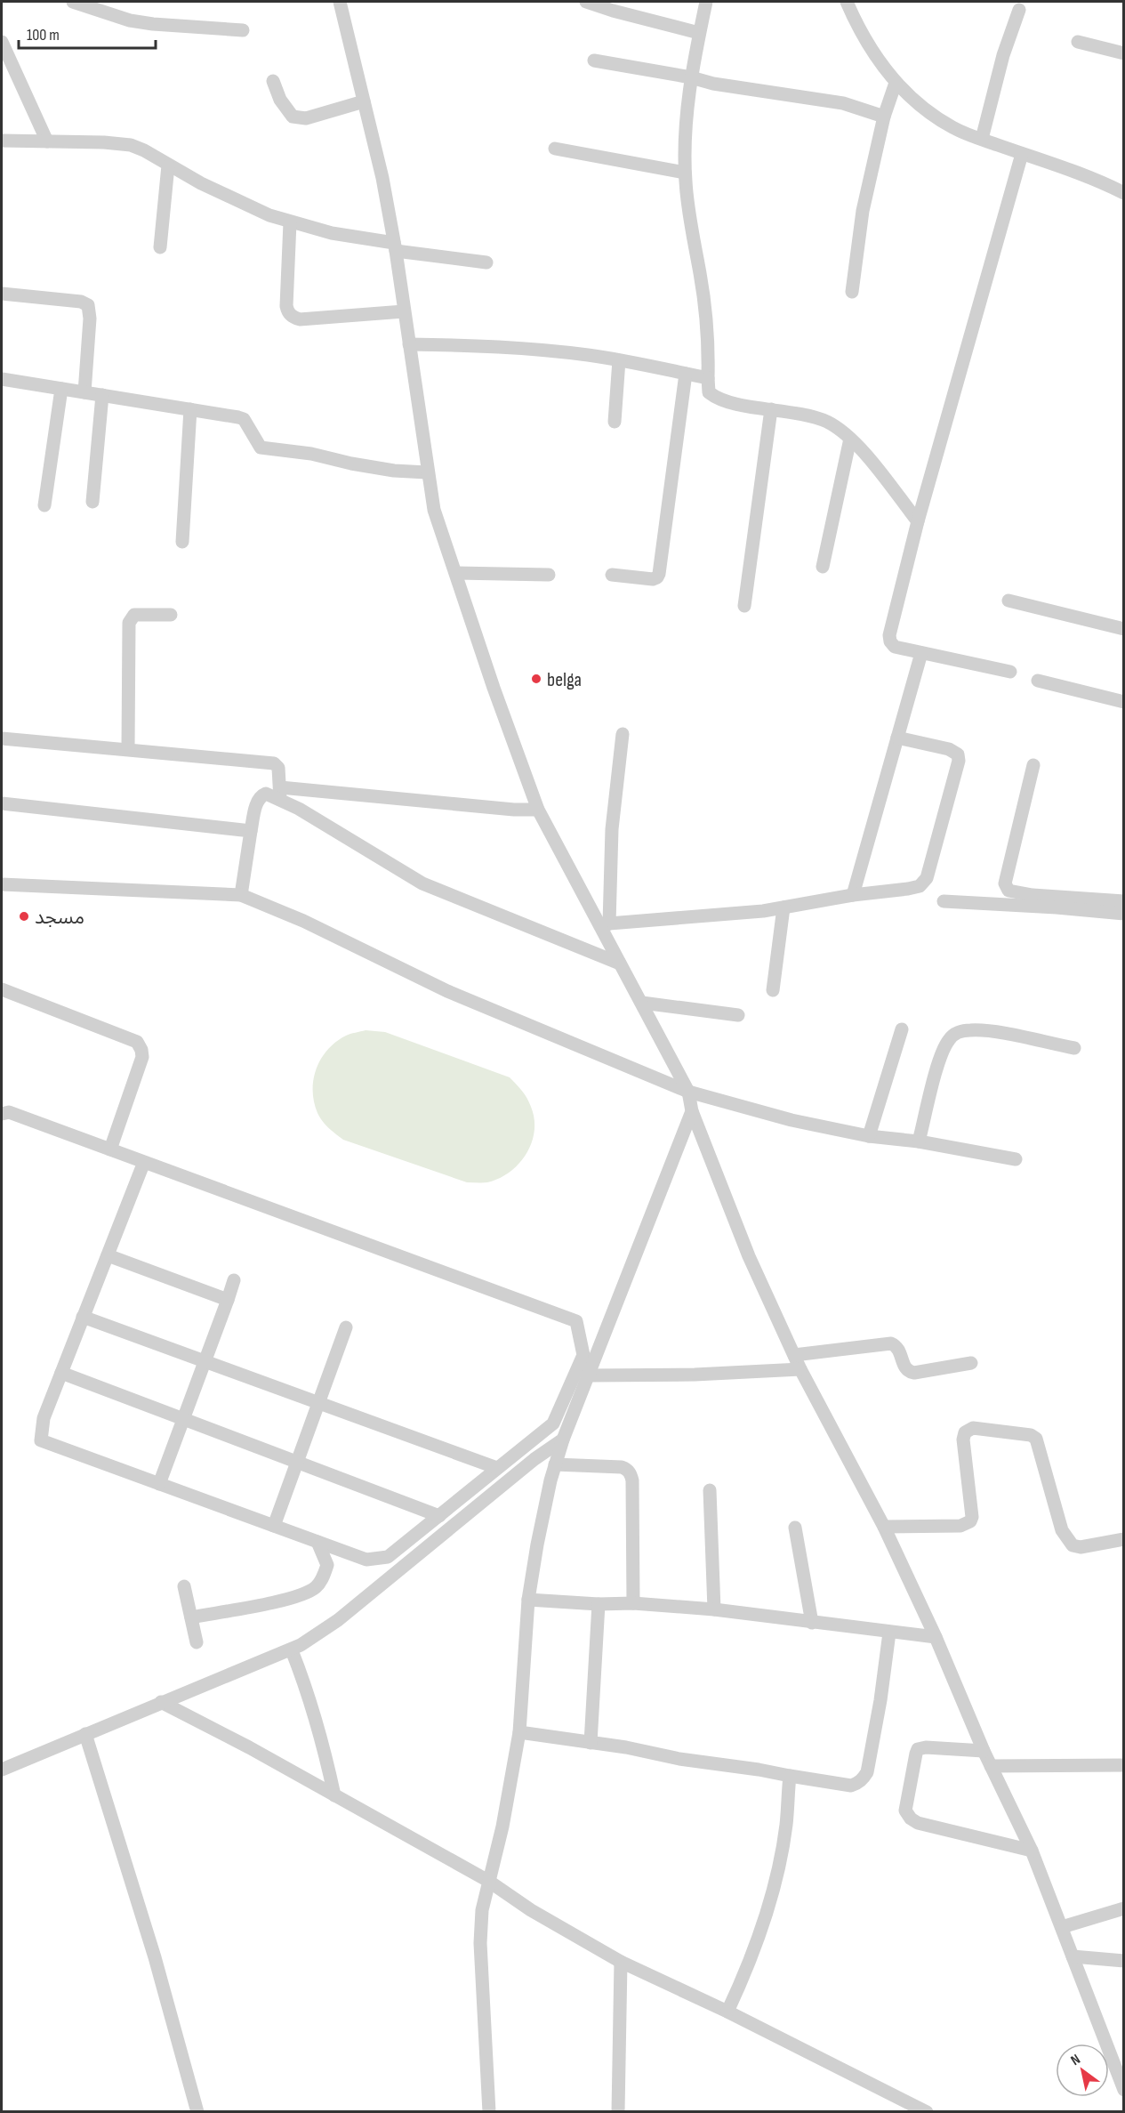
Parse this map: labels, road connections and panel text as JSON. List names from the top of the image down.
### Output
{
  "places": ["belga", "مسجد"],
  "scale_bar": "100 m",
  "north": "top left"
}
